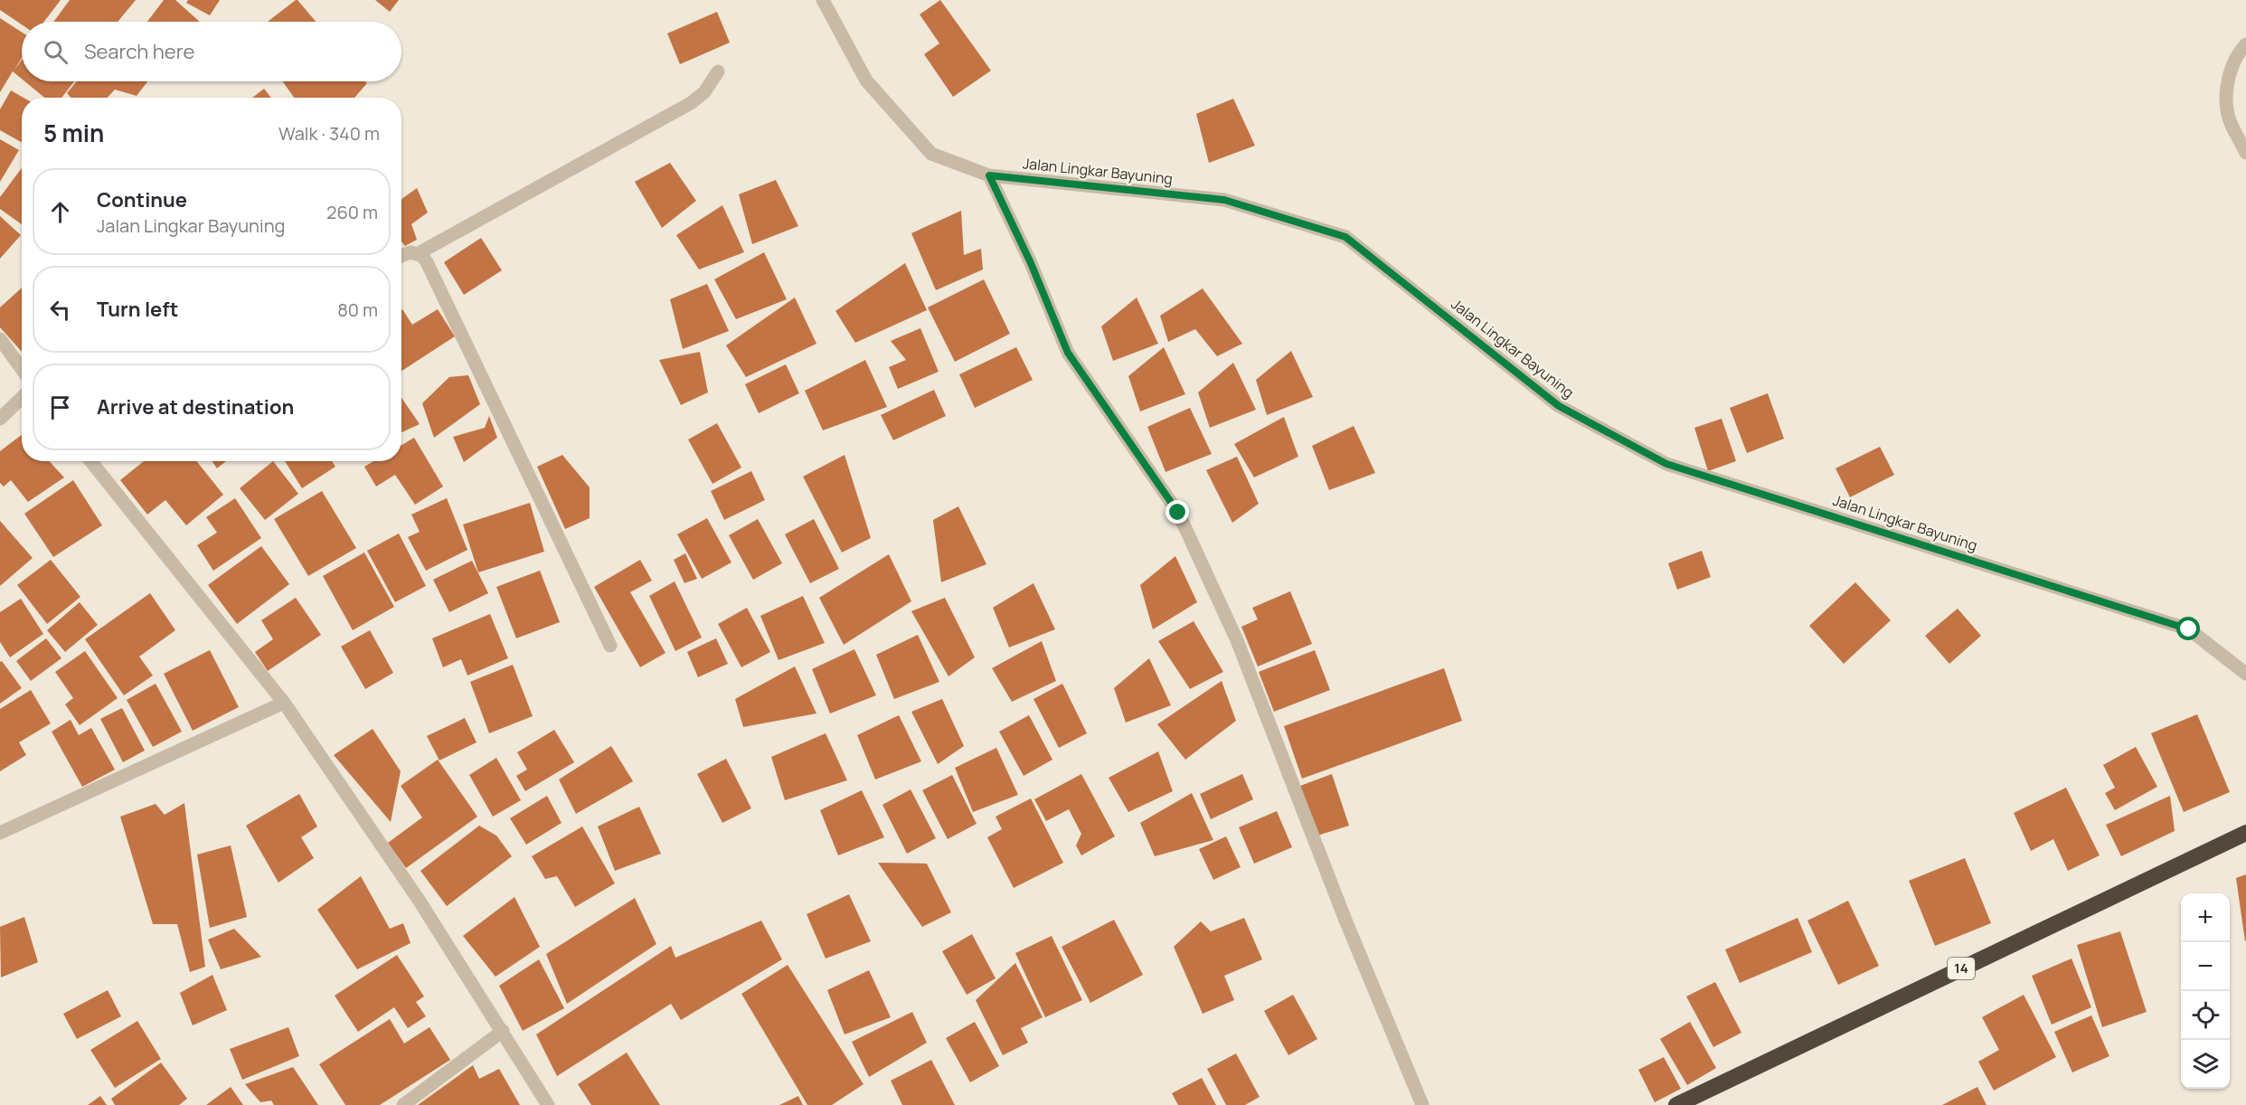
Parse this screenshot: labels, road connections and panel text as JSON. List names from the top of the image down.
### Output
{
  "streets": {
    "highway": ["14"],
    "street": ["Jalan Lingkar Bayuning"]
  },
  "page": {
    "search": "Search here",
    "heading": ["5 min", "Walk · 340 m"],
    "list": [
      ["Continue", "Jalan Lingkar Bayuning", "260 m"],
      ["Turn left", "80 m"],
      "Arrive at destination"
    ],
    "map_buttons": ["+", "−"]
  }
}
